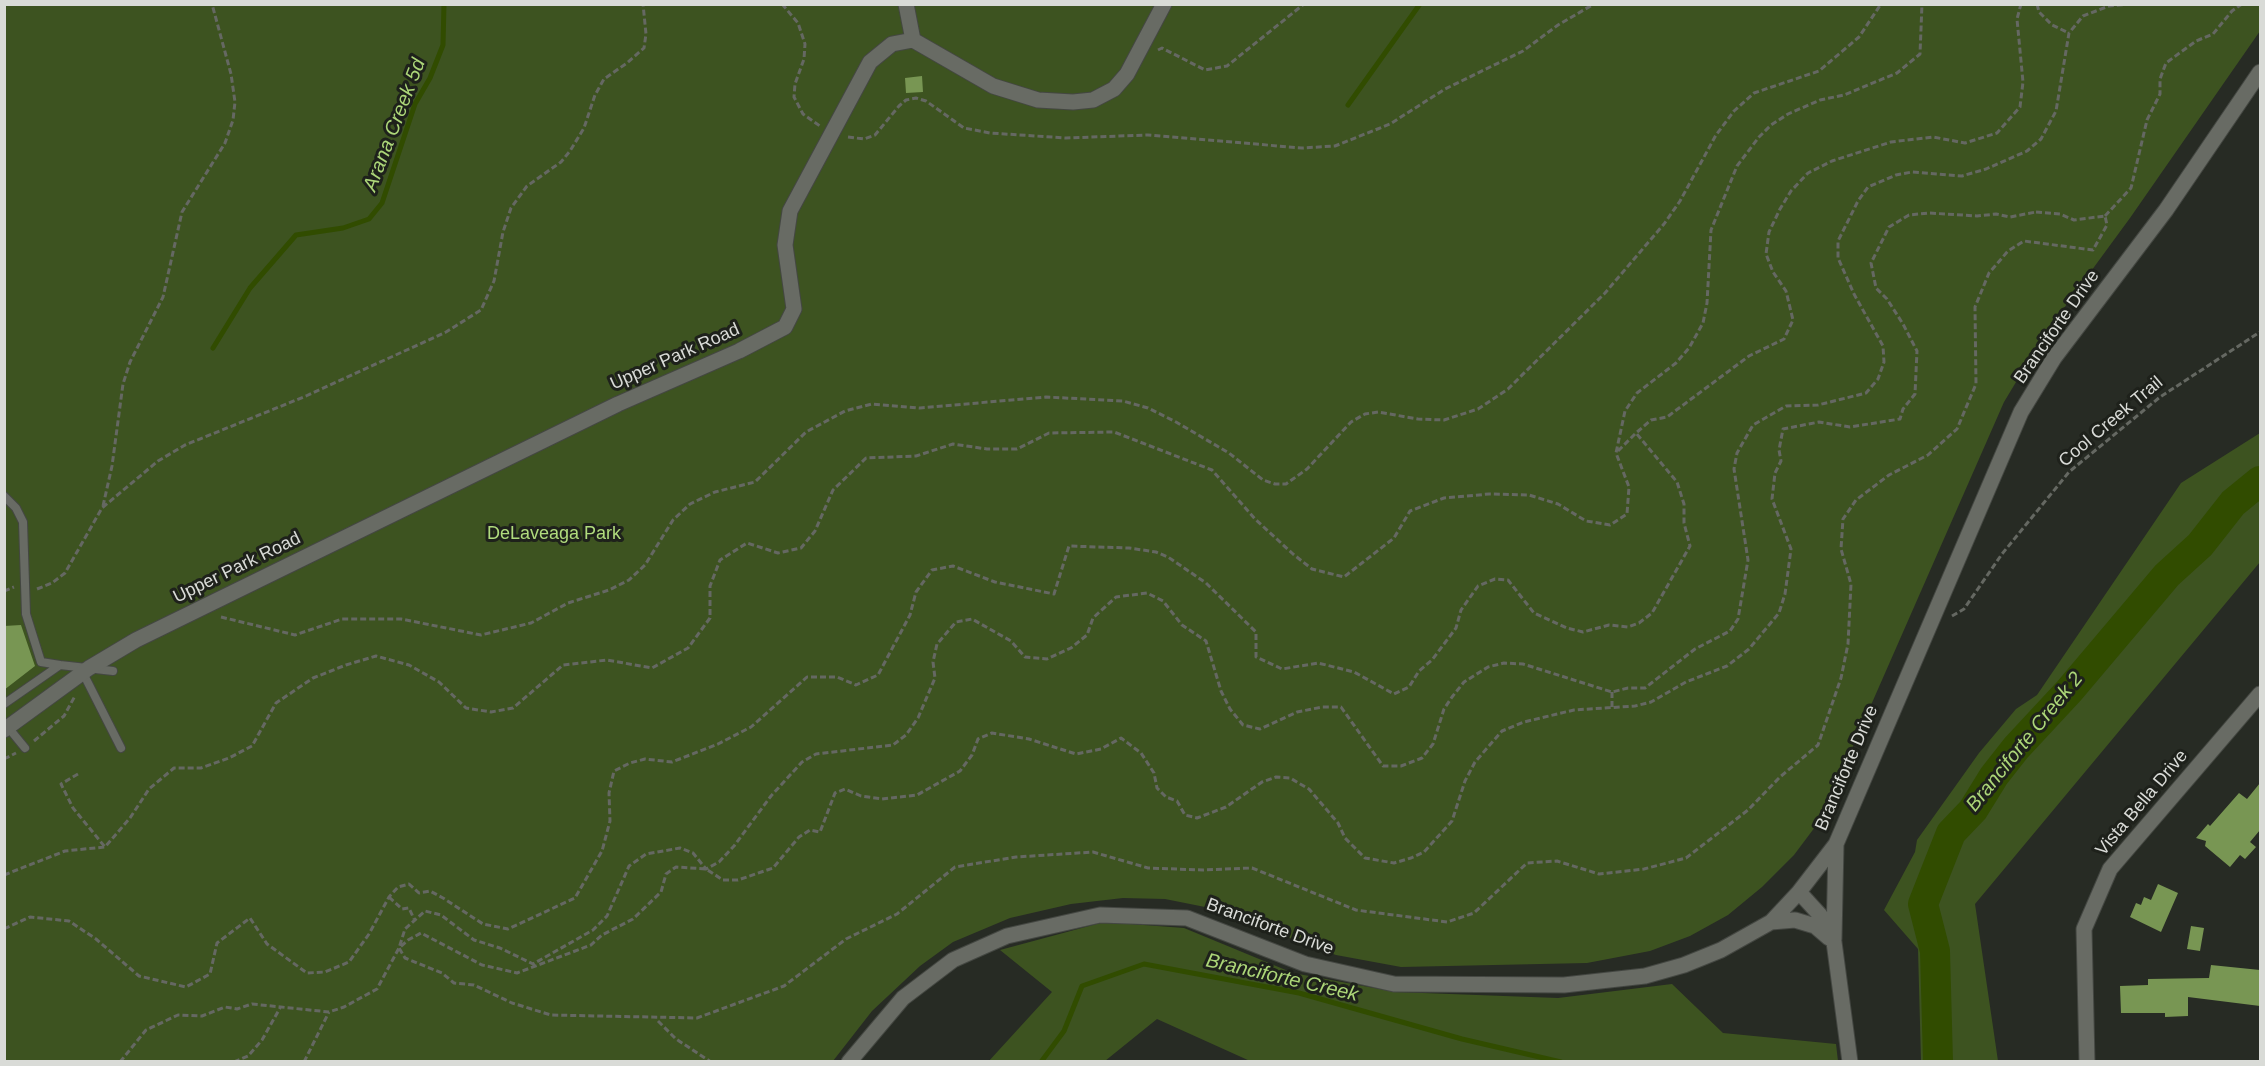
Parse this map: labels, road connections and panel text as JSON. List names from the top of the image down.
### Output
{
  "streets": {
    "street": ["Branciforte Drive", "Upper Park Road", "Vista Bella Drive"],
    "path": ["Cool Creek Trail"]
  },
  "crossings": [
    ["Branciforte Drive", "Cool Creek Trail"]
  ],
  "water": ["Arana Creek 5d", "Branciforte Creek 2", "Branciforte Creek"],
  "parks": ["DeLaveaga Park"]
}
